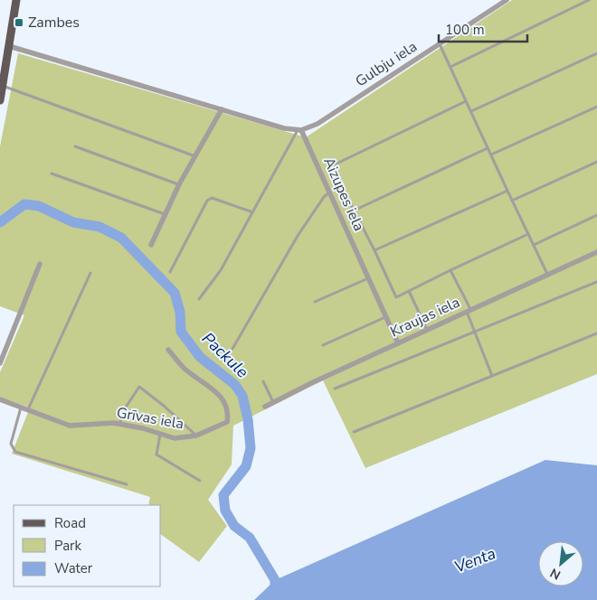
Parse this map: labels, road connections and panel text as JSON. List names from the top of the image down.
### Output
{
  "streets": {
    "street": [
      "Gulbju iela",
      "Aizupes iela",
      "Kraujas iela",
      "Grīvas iela"
    ]
  },
  "crossings": [
    ["Gulbju iela", "Aizupes iela"],
    ["Aizupes iela", "Kraujas iela"]
  ],
  "water": ["Packule", "Venta"],
  "places": {
    "transit": ["Zambes"]
  },
  "legend": ["Road", "Park", "Water"],
  "scale_bar": "100 m",
  "north": "bottom left"
}
